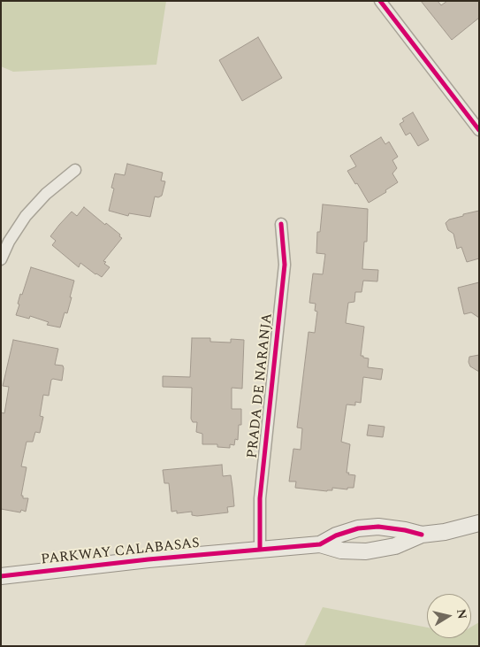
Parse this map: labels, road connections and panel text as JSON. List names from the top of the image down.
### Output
{
  "streets": {
    "street": ["PRADA DE NARANJA", "PARKWAY CALABASAS"]
  },
  "crossings": [
    ["PRADA DE NARANJA", "PARKWAY CALABASAS"]
  ],
  "north": "right"
}
